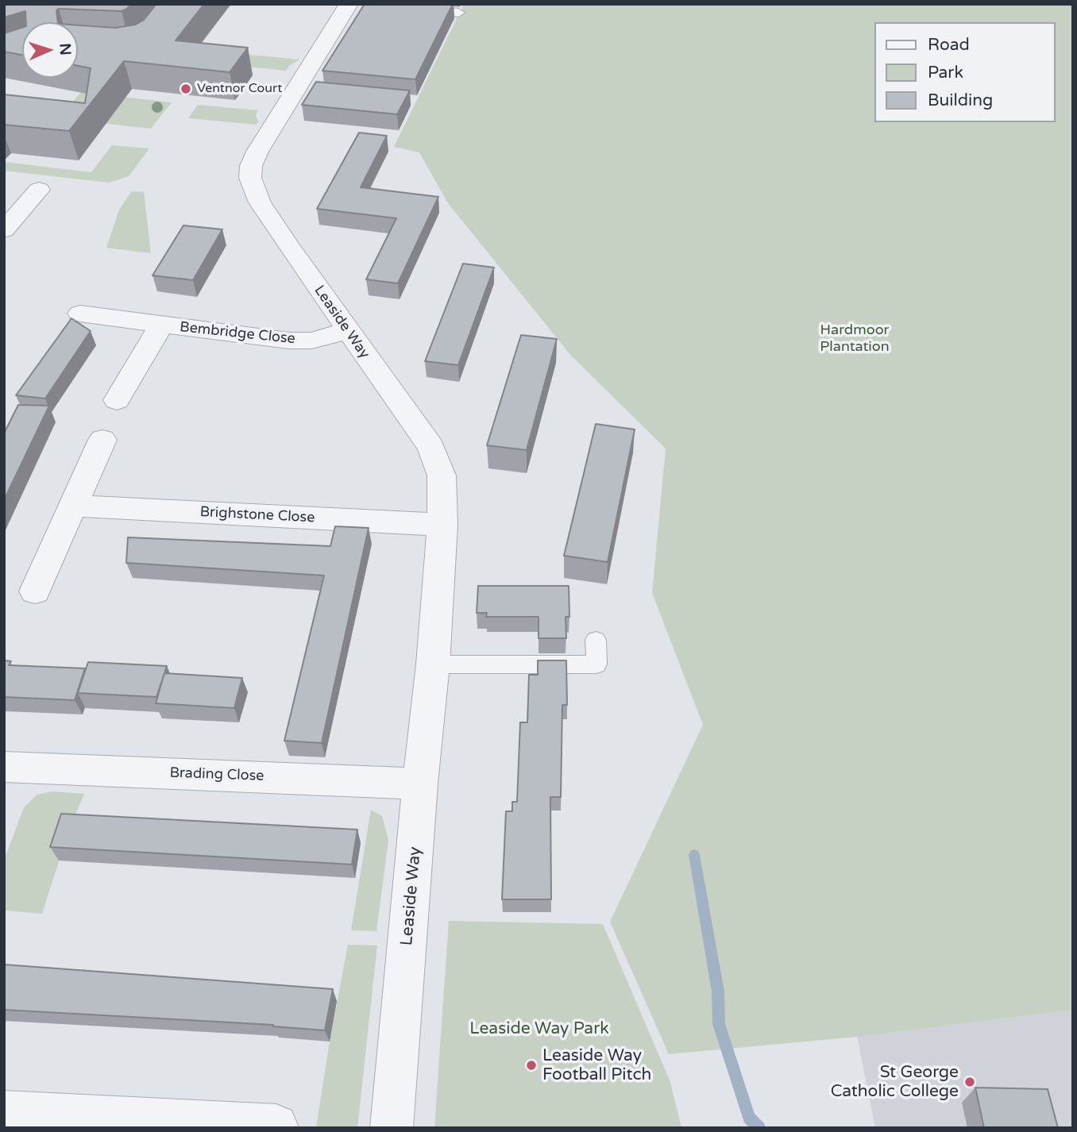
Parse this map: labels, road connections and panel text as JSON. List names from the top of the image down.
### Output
{
  "streets": {
    "street": [
      "Leaside Way",
      "Bembridge Close",
      "Brighstone Close",
      "Brading Close"
    ]
  },
  "crossings": [
    ["Leaside Way", "Bembridge Close"],
    ["Leaside Way", "Brighstone Close"],
    ["Leaside Way", "Brading Close"]
  ],
  "parks": ["Hardmoor Plantation", "Leaside Way Park"],
  "places": ["Ventnor Court", "Leaside Way Football Pitch", "St George Catholic College"],
  "legend": ["Road", "Park", "Building"],
  "north": "right"
}
